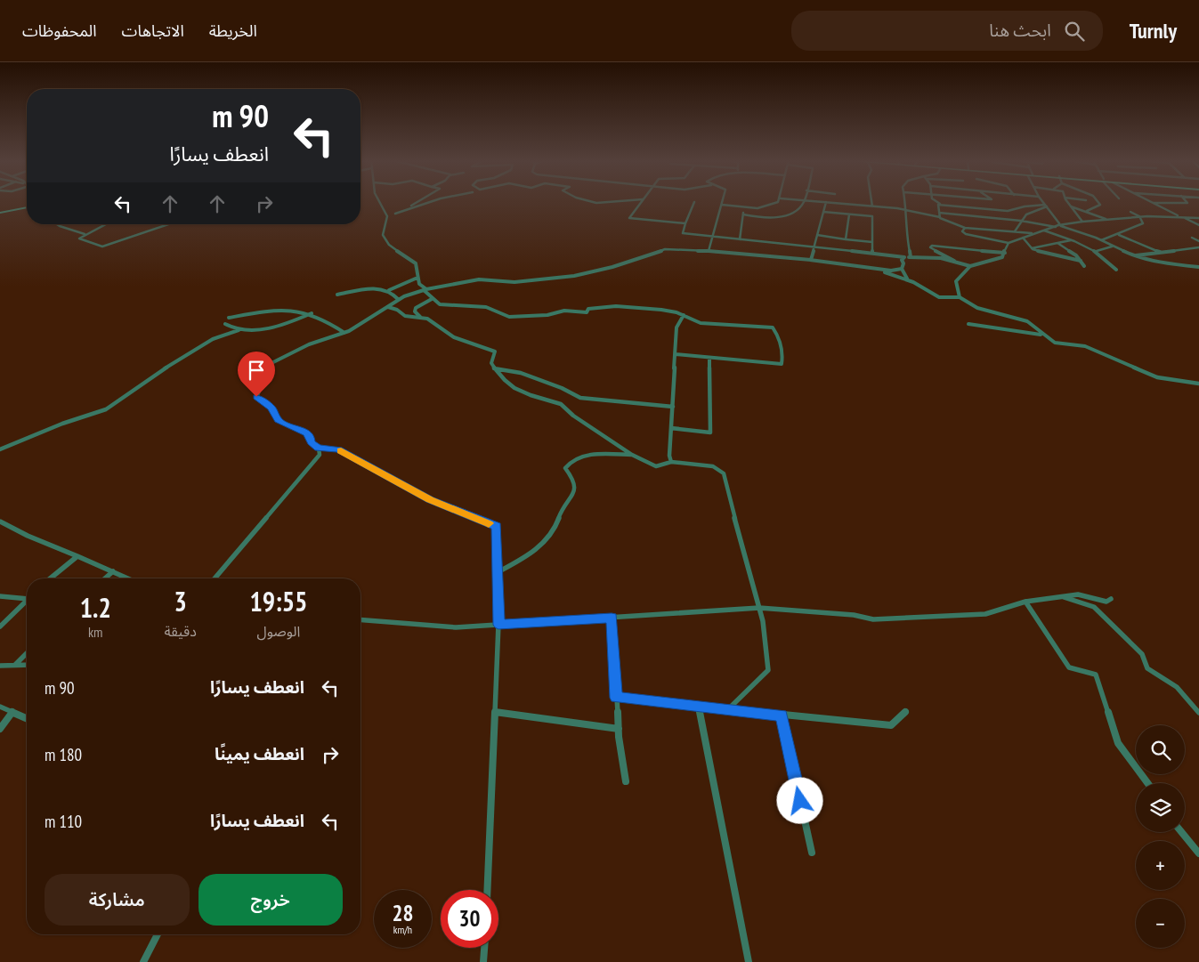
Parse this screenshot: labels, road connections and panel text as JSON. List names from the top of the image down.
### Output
{
  "page": {
    "header": "Turnly",
    "search": "ابحث هنا",
    "nav": ["الخريطة", "الاتجاهات", "المحفوظات"],
    "turn": ["90 m", "انعطف يسارًا"],
    "eta": [
      "19:55",
      "الوصول",
      "3",
      "دقيقة",
      "1.2",
      "km"
    ],
    "list": [
      {
        "name": "انعطف يسارًا",
        "value": "90 m"
      },
      {
        "name": "انعطف يمينًا",
        "value": "180 m"
      },
      {
        "name": "انعطف يسارًا",
        "value": "110 m"
      }
    ],
    "map_buttons": ["+", "−"],
    "buttons": ["خروج", "مشاركة"],
    "speed": "28 km/h",
    "limit": "30"
  }
}
